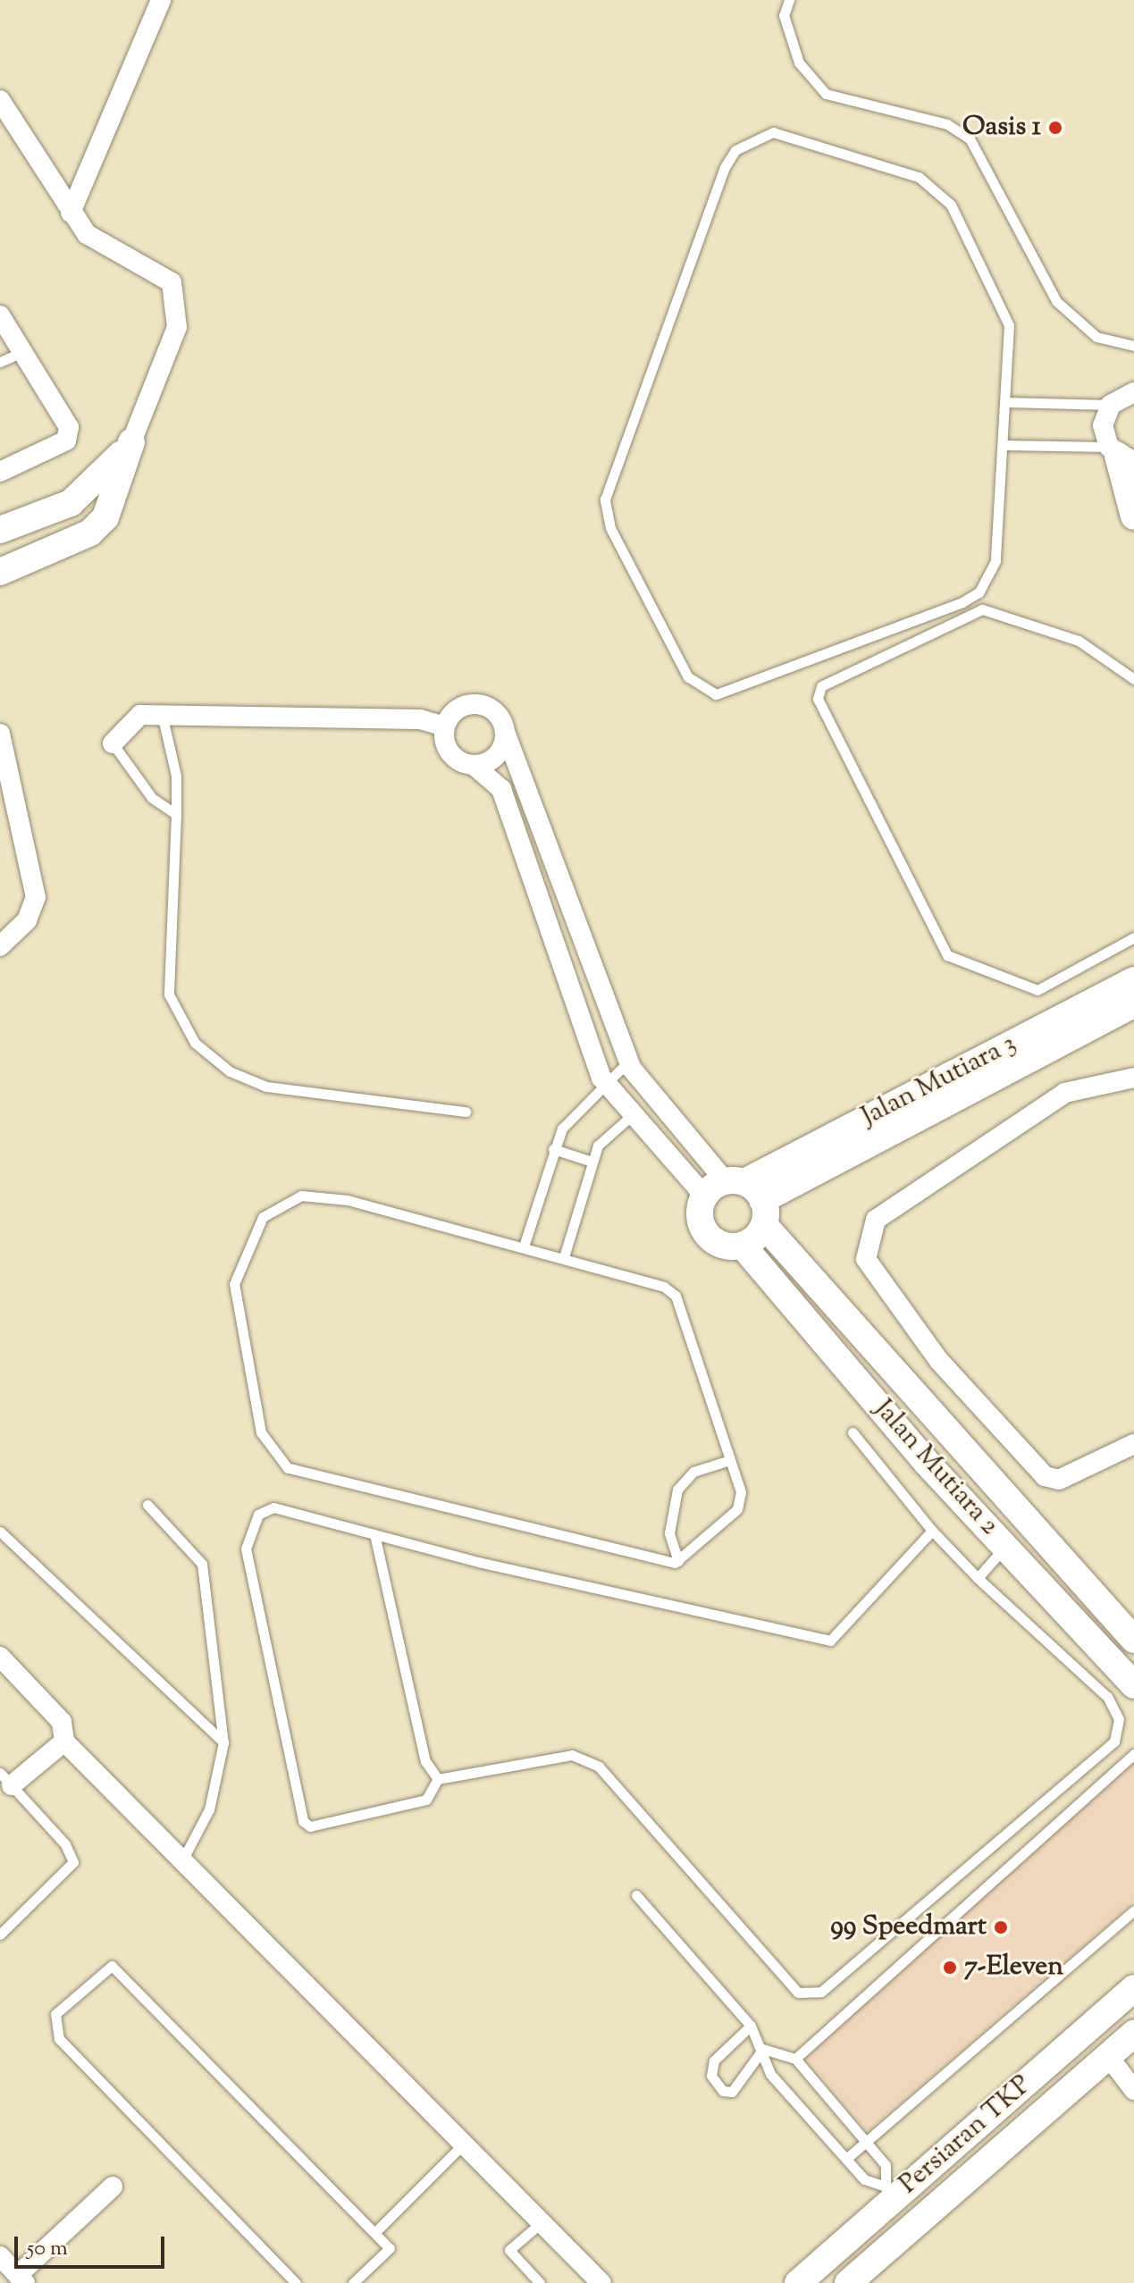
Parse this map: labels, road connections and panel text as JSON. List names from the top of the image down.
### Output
{
  "streets": {
    "street": ["Jalan Mutiara 3", "Jalan Mutiara 2", "Persiaran TKP"]
  },
  "crossings": [
    ["Jalan Mutiara 3", "Jalan Mutiara 2"]
  ],
  "places": ["Oasis 1", "99 Speedmart", "7-Eleven"],
  "scale_bar": "50 m"
}
